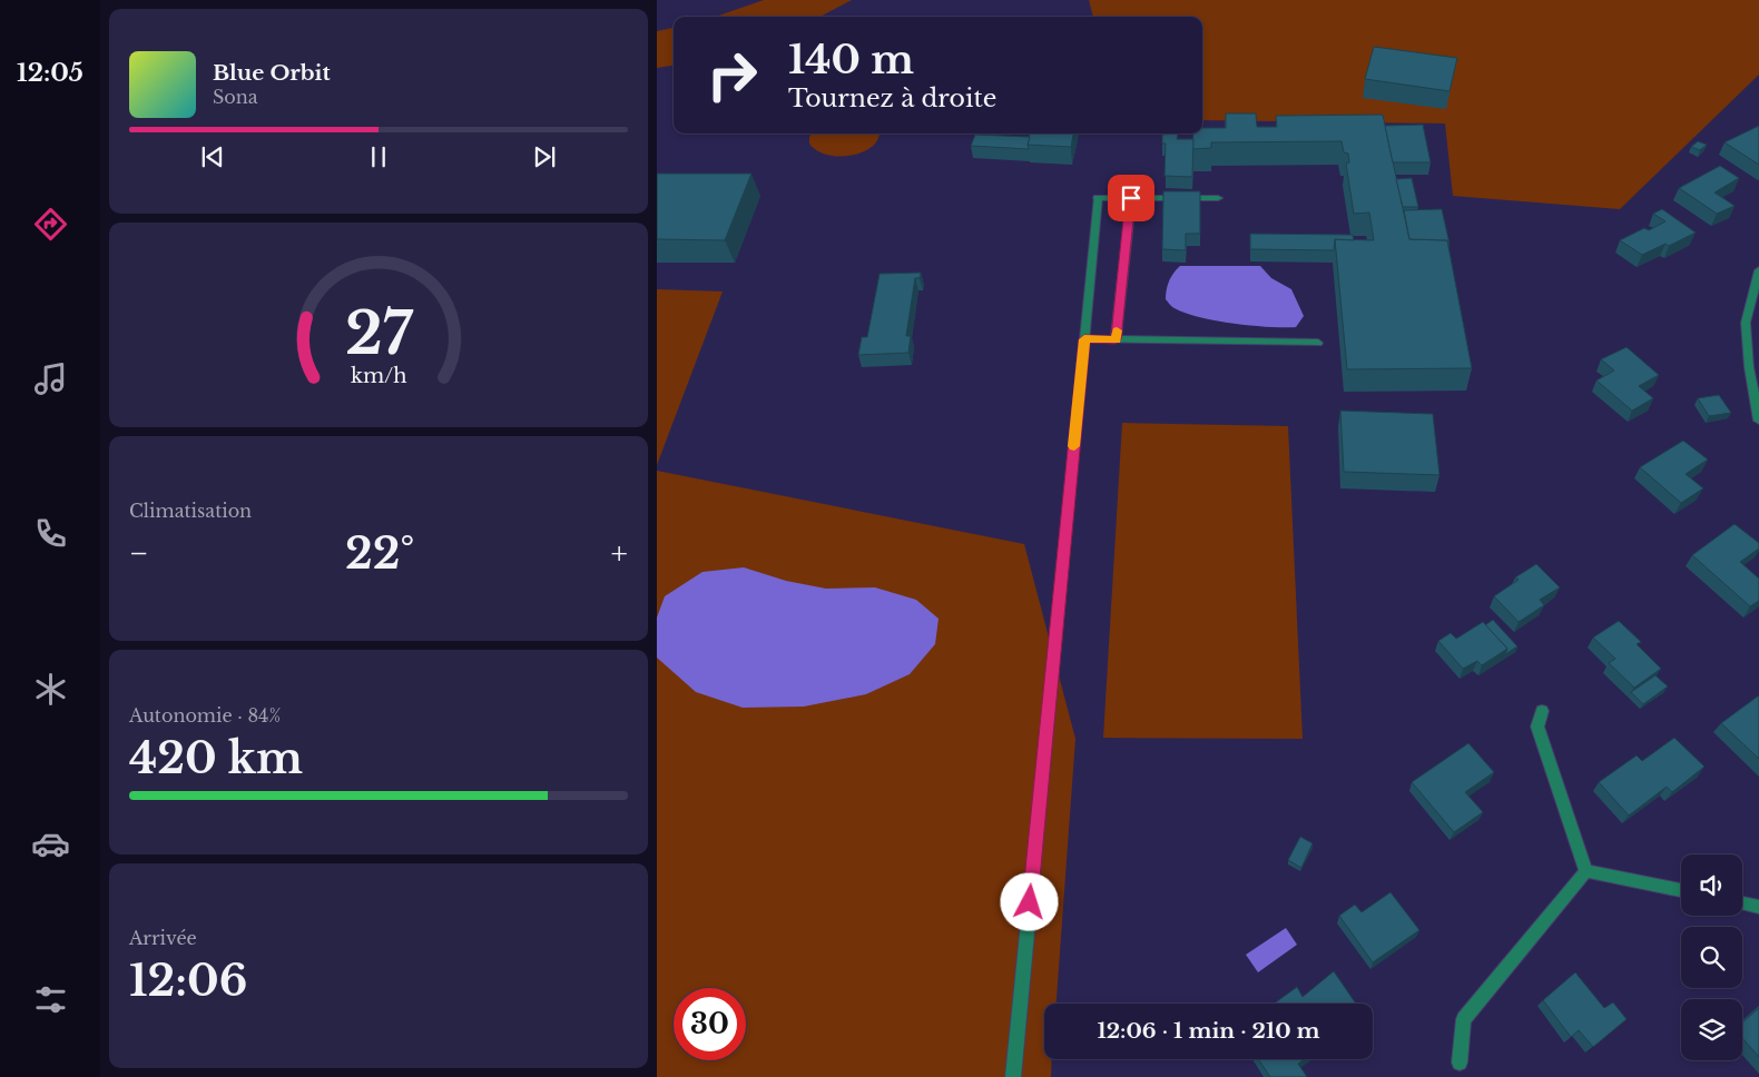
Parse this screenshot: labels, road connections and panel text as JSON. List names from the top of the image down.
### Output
{
  "page": {
    "tabs": "12:05",
    "turn": ["140 m", "Tournez à droite"],
    "song": ["Blue Orbit", "Sona"],
    "tile": [
      "Climatisation",
      ["Autonomie · 84%", "420 km"],
      ["Arrivée", "12:06"]
    ],
    "heat": ["−", "22°", "+"],
    "limit": "30",
    "trip": "12:06 · 1 min · 210 m",
    "gauge": ["27", "km/h"]
  }
}
